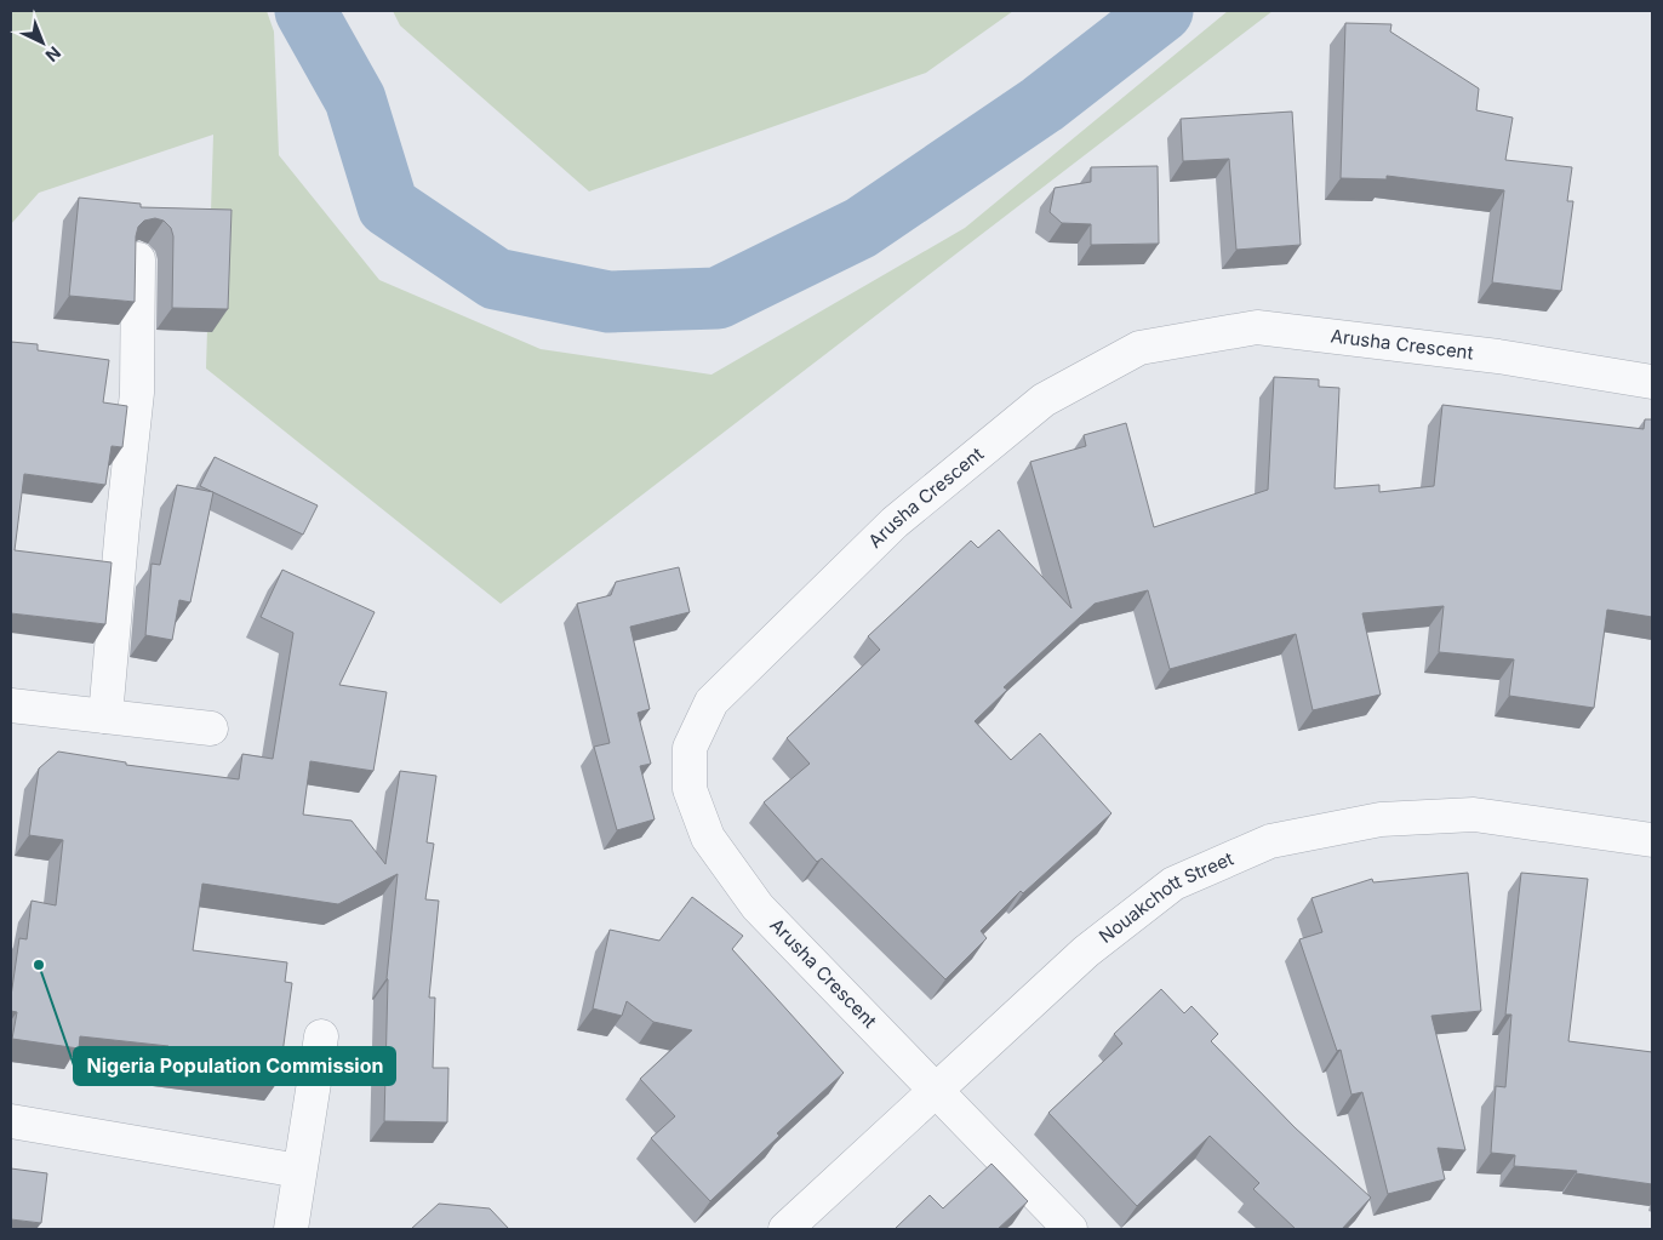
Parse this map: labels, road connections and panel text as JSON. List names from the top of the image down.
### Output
{
  "streets": {
    "street": ["Arusha Crescent", "Nouakchott Street"]
  },
  "crossings": [
    ["Arusha Crescent", "Nouakchott Street"]
  ],
  "places": ["Nigeria Population Commission"],
  "north": "bottom right"
}
